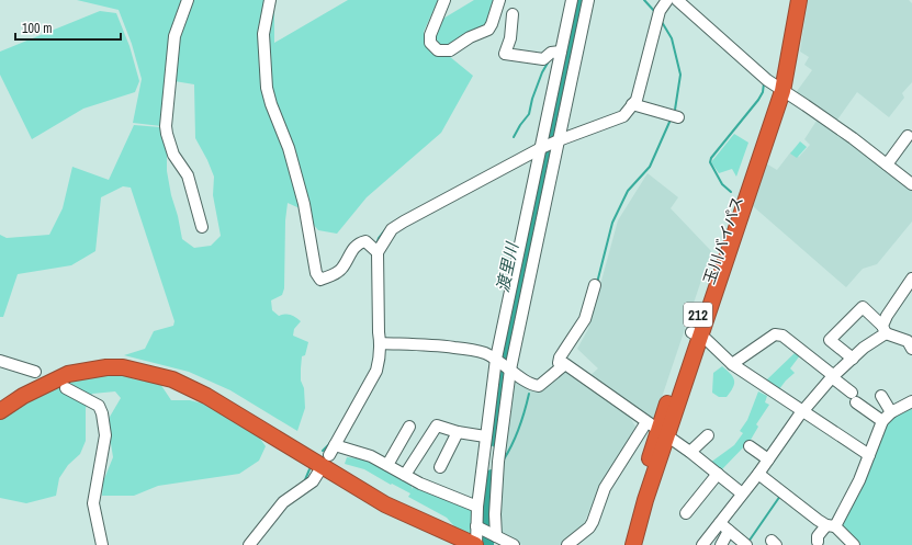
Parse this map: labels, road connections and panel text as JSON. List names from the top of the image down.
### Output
{
  "streets": {
    "highway": ["玉川バイパス", "212"]
  },
  "crossings": [
    ["玉川バイパス", "212"]
  ],
  "water": ["渡里川"],
  "scale_bar": "100 m"
}
